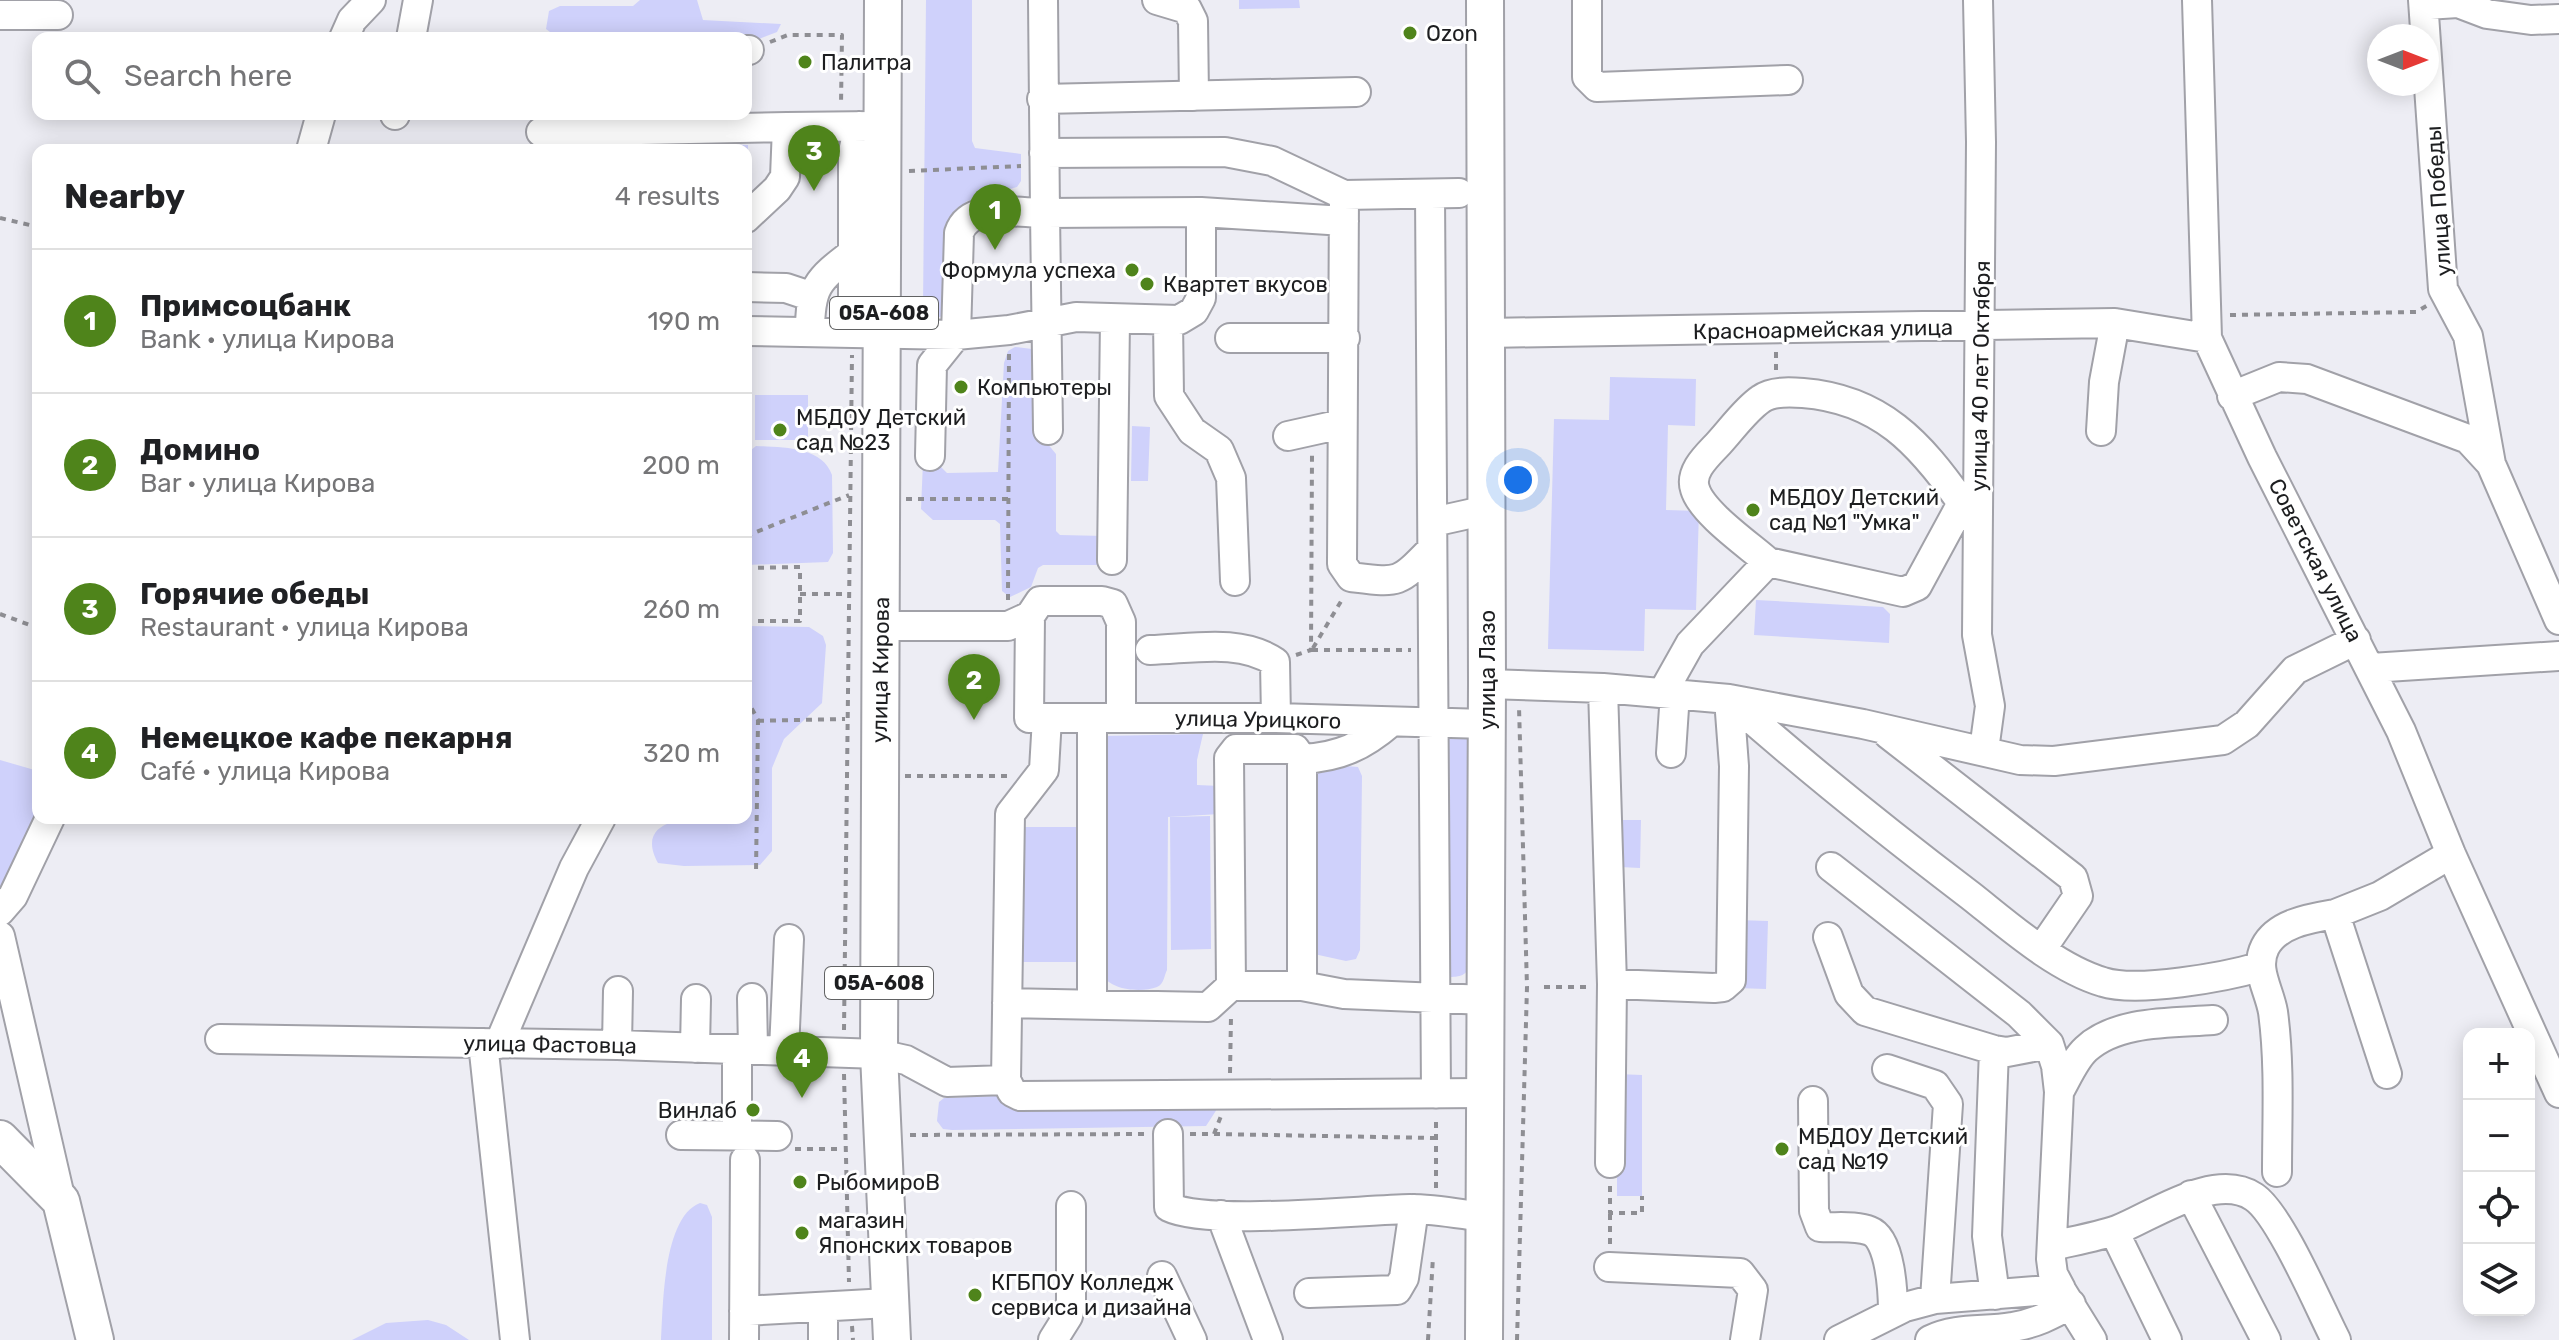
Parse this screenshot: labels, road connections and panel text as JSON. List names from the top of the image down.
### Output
{
  "streets": {
    "main road": ["05А-608", "улица Кирова", "улица Лазо"],
    "street": [
      "улица Победы",
      "Красноармейская улица",
      "улица 40 лет Октября",
      "Советская улица",
      "улица Урицкого",
      "улица Фастовца"
    ]
  },
  "crossings": [
    ["Красноармейская улица", "улица 40 лет Октября"],
    ["Красноармейская улица", "Советская улица"],
    ["Красноармейская улица", "улица Лазо"],
    ["улица Кирова", "улица Фастовца"],
    ["улица Лазо", "улица Урицкого"]
  ],
  "places": [
    "Ozon",
    "Палитра",
    "Формула успеха",
    "Квартет вкусов",
    "Компьютеры",
    "МБДОУ Детский сад №23",
    "МБДОУ Детский сад №1 \"Умка\"",
    "Винлаб",
    "МБДОУ Детский сад №19",
    "РыбомироВ",
    "магазин Японских товаров",
    "КГБПОУ Колледж сервиса и дизайна"
  ],
  "north": "right",
  "page": {
    "search": "Search here",
    "pins": [
      "3",
      "1",
      "2",
      "4"
    ],
    "heading": ["Nearby", "4 results"],
    "list": [
      {
        "mark": "1",
        "name": "Примсоцбанк",
        "note": "Bank · улица Кирова",
        "value": "190 m"
      },
      {
        "mark": "2",
        "name": "Домино",
        "note": "Bar · улица Кирова",
        "value": "200 m"
      },
      {
        "mark": "3",
        "name": "Горячие обеды",
        "note": "Restaurant · улица Кирова",
        "value": "260 m"
      },
      {
        "mark": "4",
        "name": "Немецкое кафе пекарня",
        "note": "Café · улица Кирова",
        "value": "320 m"
      }
    ],
    "map_buttons": ["+", "−"]
  }
}
